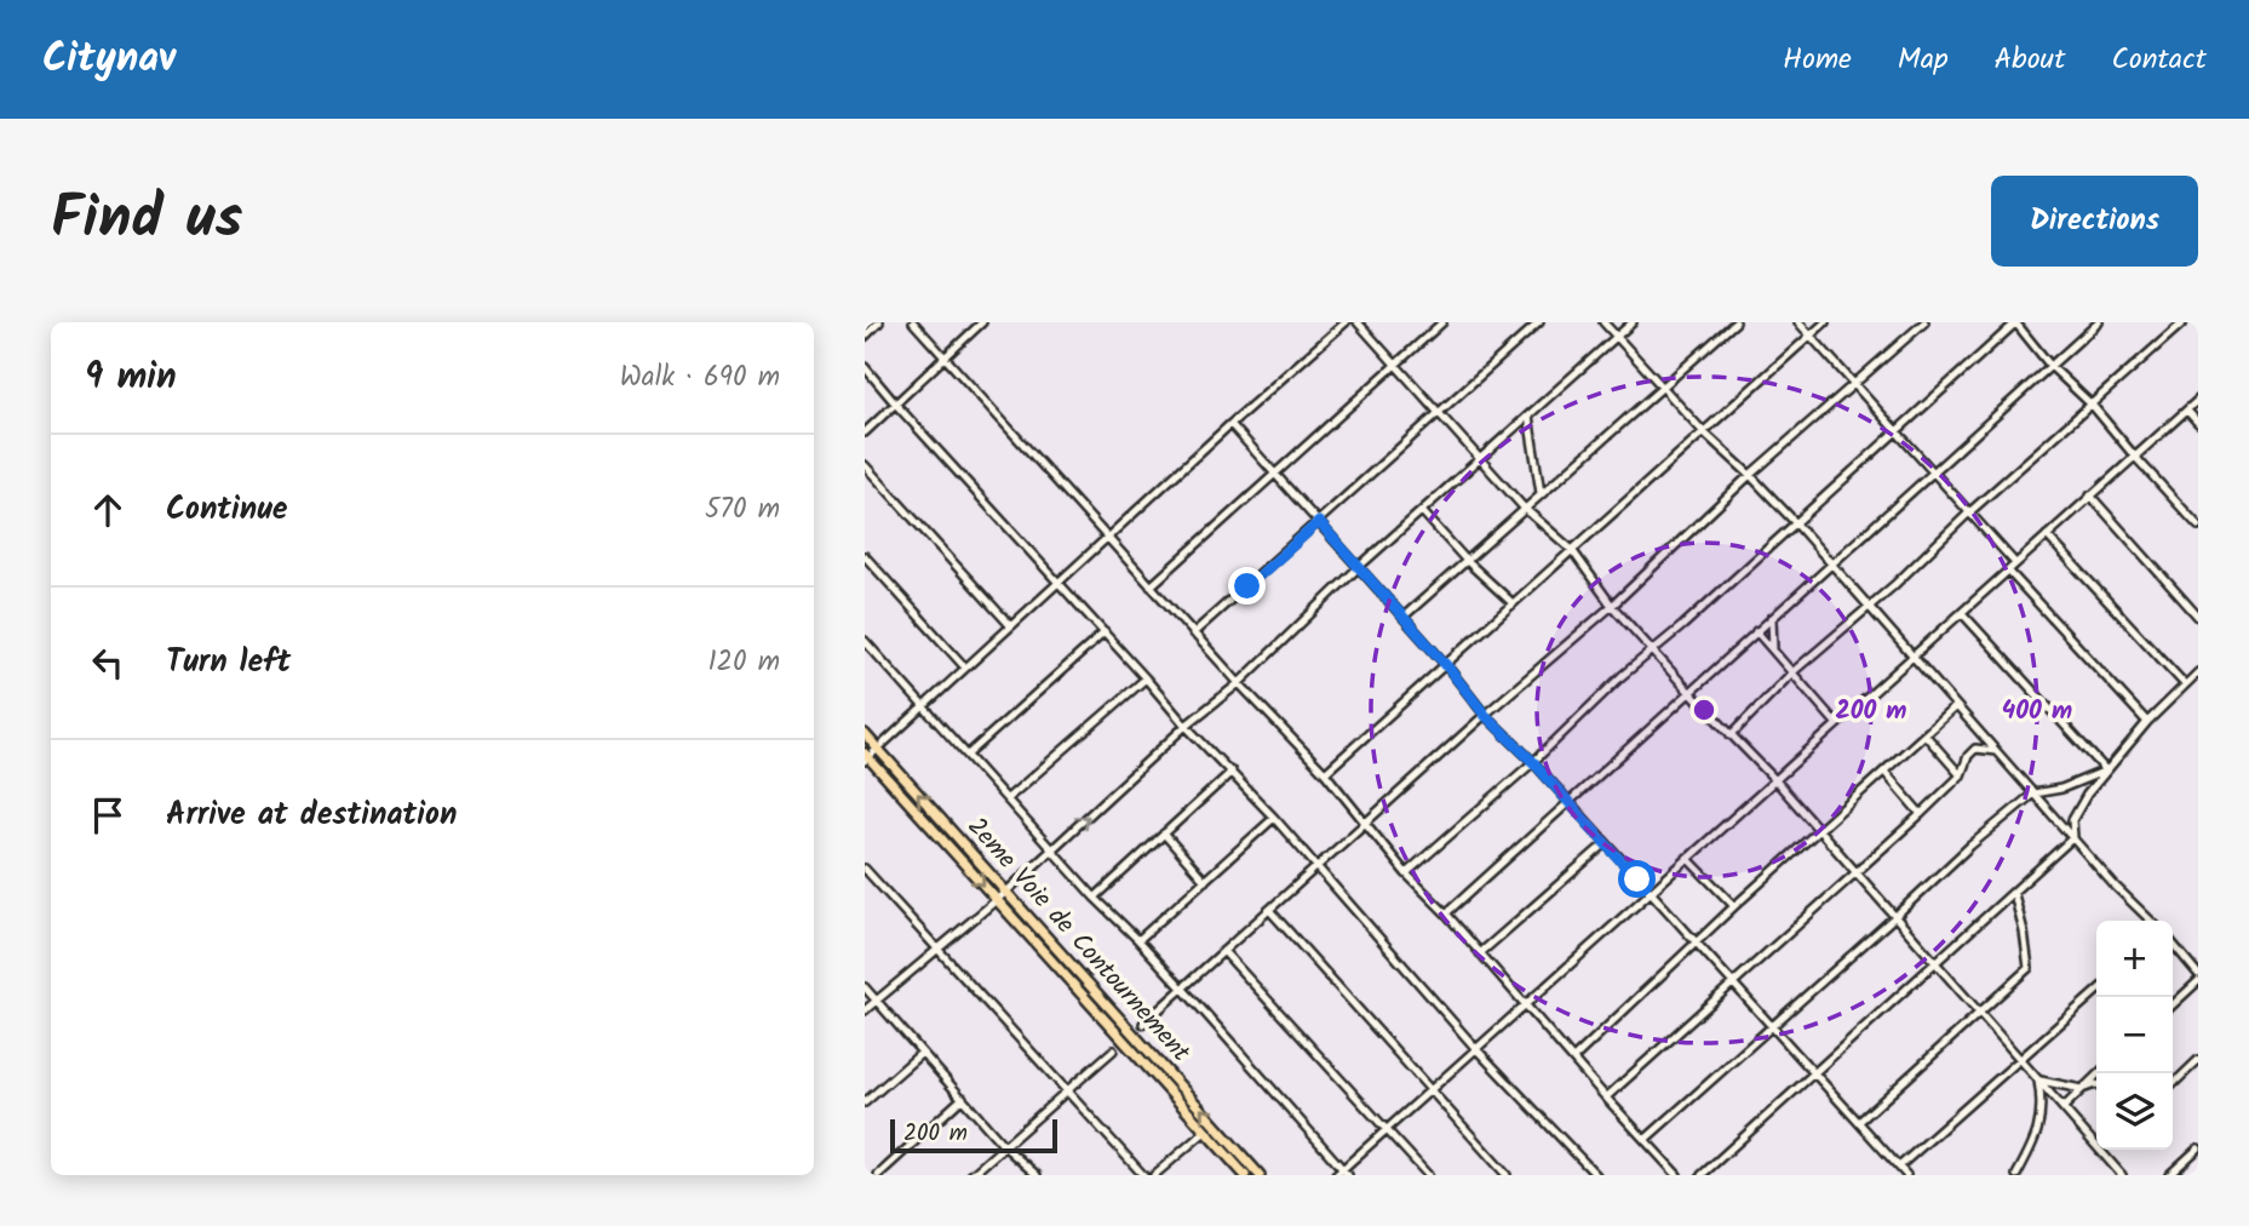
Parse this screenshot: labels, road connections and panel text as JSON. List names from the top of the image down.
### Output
{
  "streets": {
    "main road": ["2eme Voie de Contournement"]
  },
  "scale_bar": "200 m",
  "page": {
    "header": "Citynav",
    "nav": [
      "Home",
      "Map",
      "About",
      "Contact"
    ],
    "title": "Find us",
    "buttons": "Directions",
    "heading": ["9 min", "Walk · 690 m"],
    "list": [
      ["Continue", "570 m"],
      ["Turn left", "120 m"],
      "Arrive at destination"
    ],
    "map_buttons": ["+", "−"],
    "scale": "200 m"
  },
  "rings": ["200 m", "400 m"]
}
